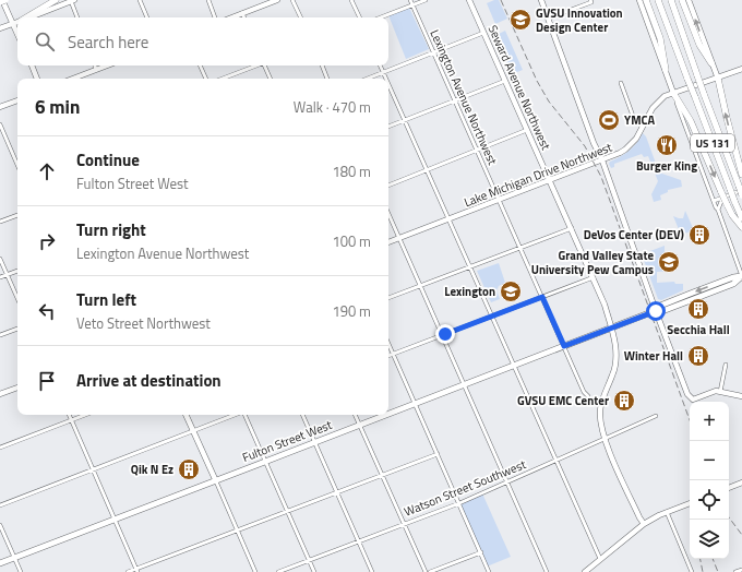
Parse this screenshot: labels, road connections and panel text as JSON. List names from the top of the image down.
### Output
{
  "streets": {
    "highway": ["US 131"],
    "main road": ["Fulton Street West"],
    "street": [
      "Seward Avenue Northwest",
      "Lexington Avenue Northwest",
      "Lake Michigan Drive Northwest",
      "Watson Street Southwest"
    ]
  },
  "crossings": [
    ["Seward Avenue Northwest", "Lake Michigan Drive Northwest"],
    ["Seward Avenue Northwest", "Fulton Street West"],
    ["Seward Avenue Northwest", "Watson Street Southwest"],
    ["Lexington Avenue Northwest", "Lake Michigan Drive Northwest"],
    ["Lexington Avenue Northwest", "Fulton Street West"]
  ],
  "places": {
    "school or university": ["GVSU Innovation Design Center", "Grand Valley State University Pew Campus", "Lexington"],
    "sports": ["YMCA"],
    "restaurant": ["Burger King"],
    "building": [
      "DeVos Center (DEV)",
      "Secchia Hall",
      "Winter Hall",
      "GVSU EMC Center",
      "Qik N Ez"
    ]
  },
  "page": {
    "search": "Search here",
    "heading": ["6 min", "Walk · 470 m"],
    "list": [
      ["Continue", "Fulton Street West", "180 m"],
      ["Turn right", "Lexington Avenue Northwest", "100 m"],
      ["Turn left", "Veto Street Northwest", "190 m"],
      "Arrive at destination"
    ],
    "map_buttons": ["+", "−"]
  }
}
